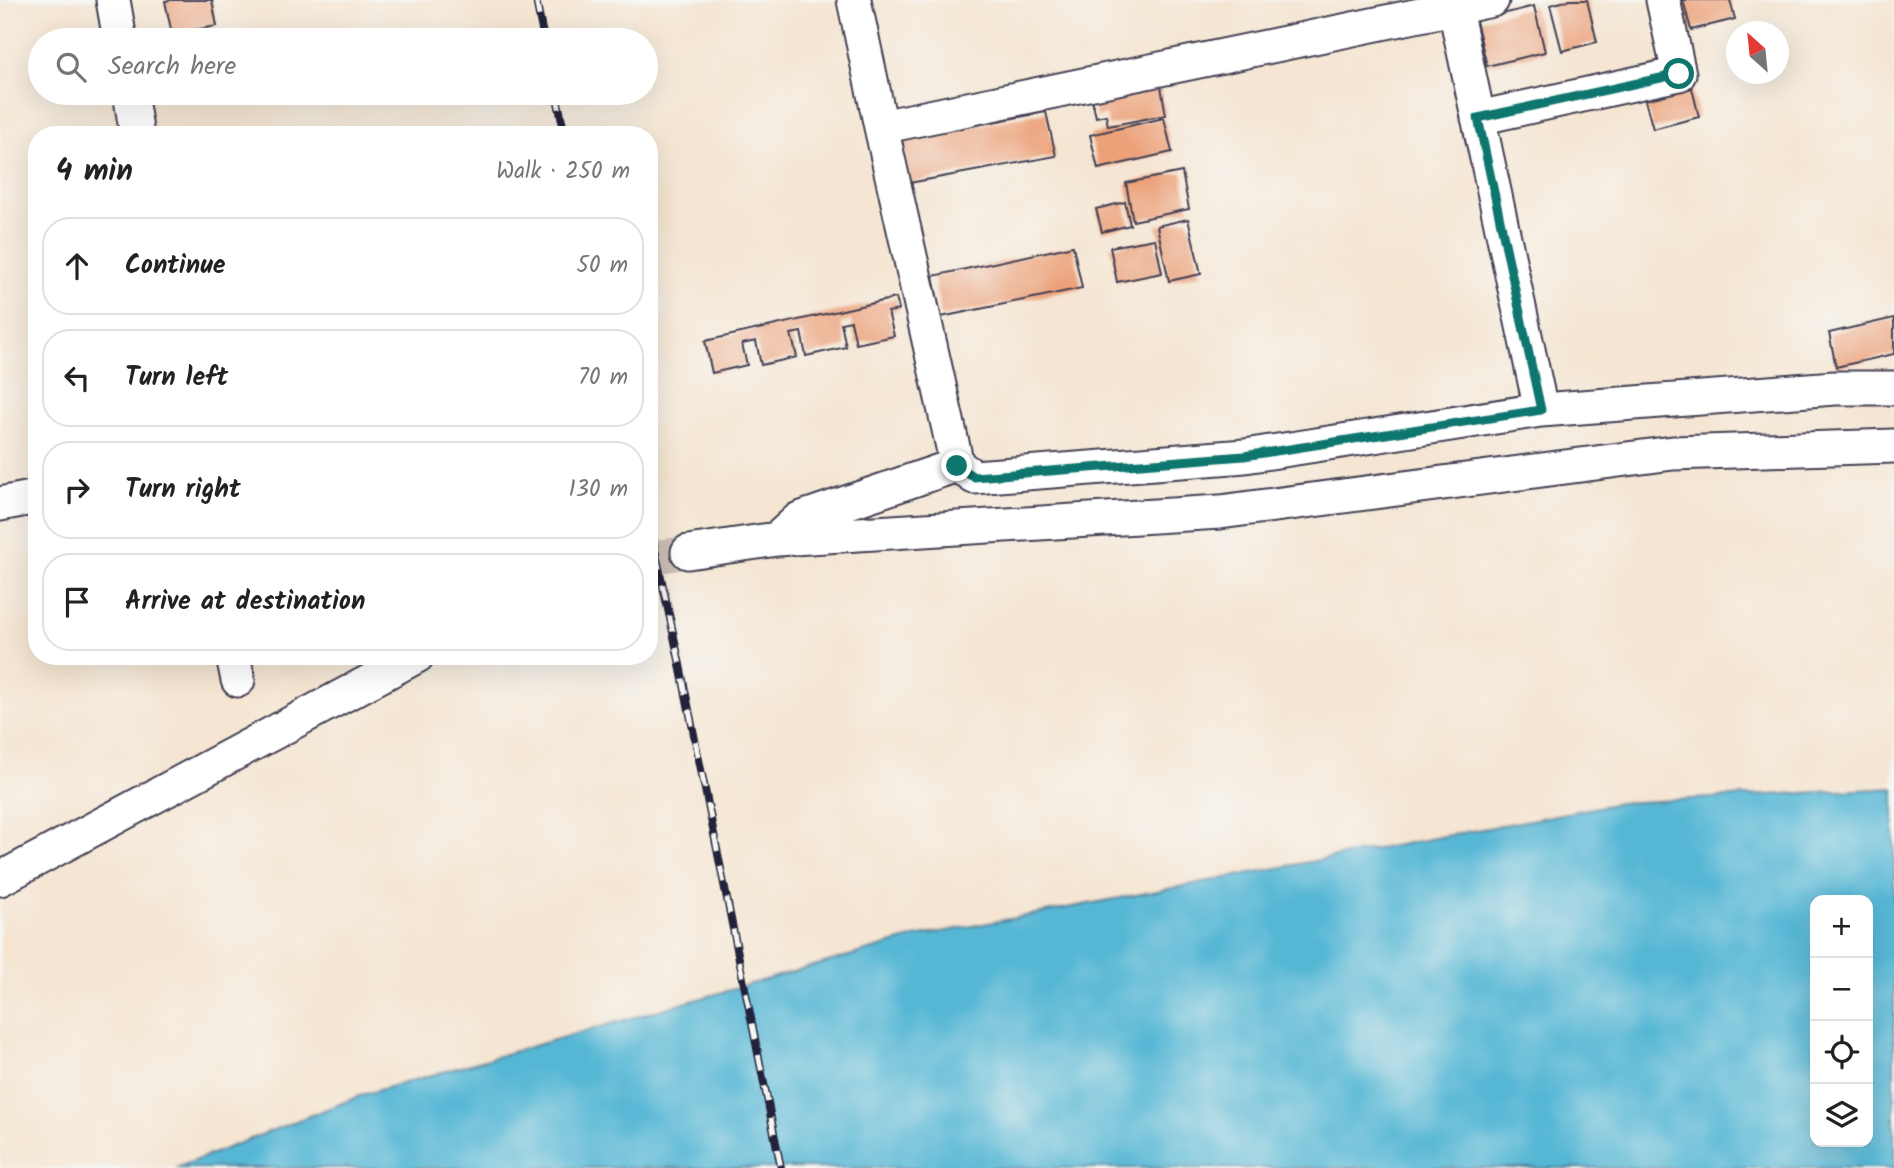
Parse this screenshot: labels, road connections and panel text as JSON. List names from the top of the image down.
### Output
{
  "north": "top left",
  "page": {
    "search": "Search here",
    "heading": ["4 min", "Walk · 250 m"],
    "list": [
      ["Continue", "50 m"],
      ["Turn left", "70 m"],
      ["Turn right", "130 m"],
      "Arrive at destination"
    ],
    "map_buttons": ["+", "−"]
  }
}
